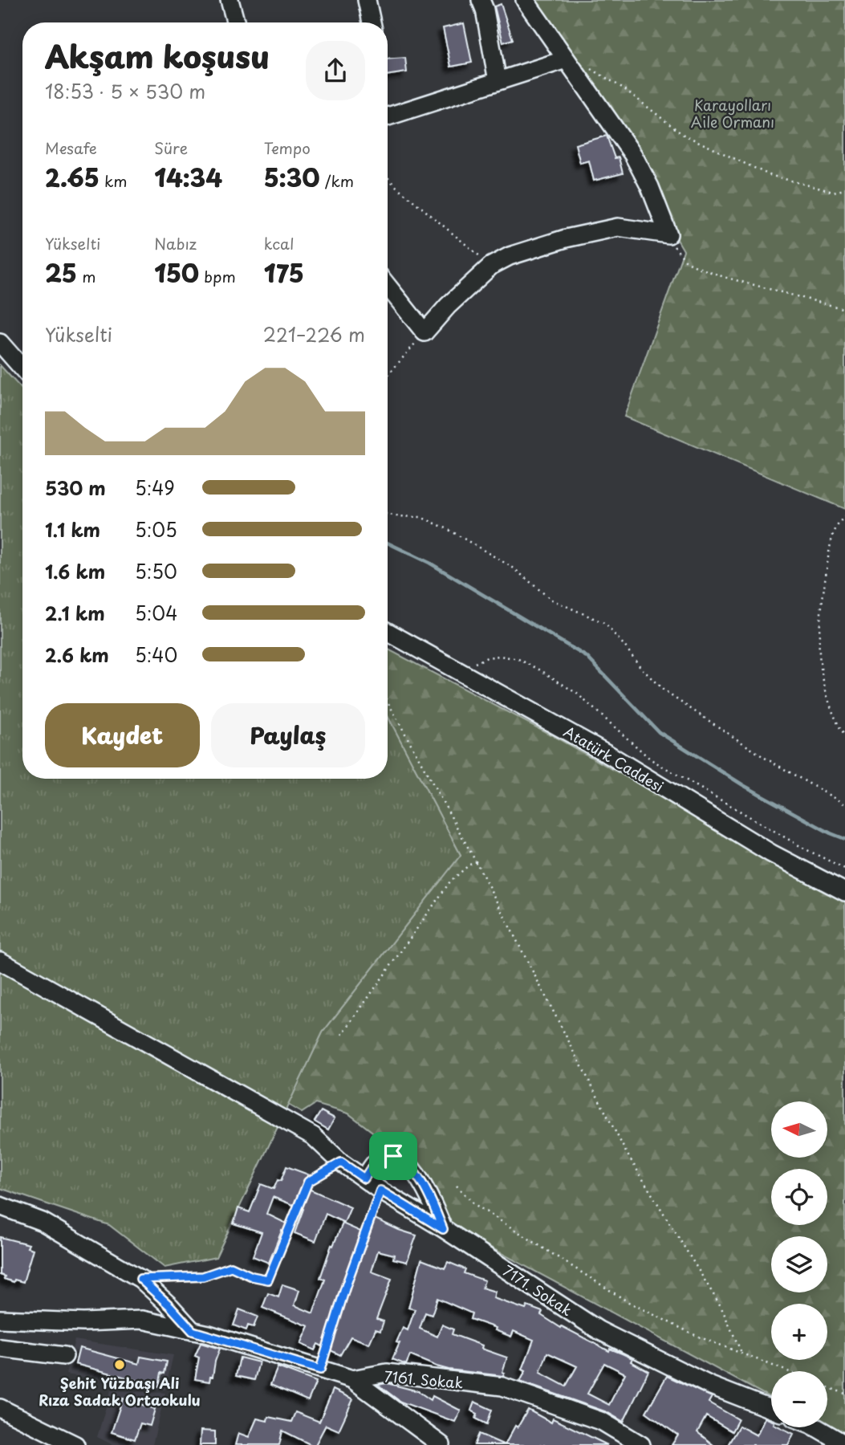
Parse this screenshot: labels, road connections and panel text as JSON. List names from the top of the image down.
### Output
{
  "streets": {
    "street": ["Atatürk Caddesi", "7171. Sokak", "7161. Sokak"]
  },
  "parks": ["Karayolları Aile Ormanı"],
  "places": ["Şehit Yüzbaşı Ali Rıza Sadak Ortaokulu"],
  "north": "left",
  "page": {
    "heading": ["Akşam koşusu", "18:53 · 5 × 530 m"],
    "stats": [
      ["Mesafe", "2.65 km"],
      ["Süre", "14:34"],
      ["Tempo", "5:30 /km"],
      ["Yükselti", "25 m"],
      ["Nabız", "150 bpm"],
      ["kcal", "175"]
    ],
    "chart": ["Yükselti", "221–226 m"],
    "list": [
      {
        "name": "530 m",
        "note": "5:49"
      },
      {
        "name": "1.1 km",
        "note": "5:05"
      },
      {
        "name": "1.6 km",
        "note": "5:50"
      },
      {
        "name": "2.1 km",
        "note": "5:04"
      },
      {
        "name": "2.6 km",
        "note": "5:40"
      }
    ],
    "buttons": ["Kaydet", "Paylaş"],
    "map_buttons": ["+", "−"]
  }
}
